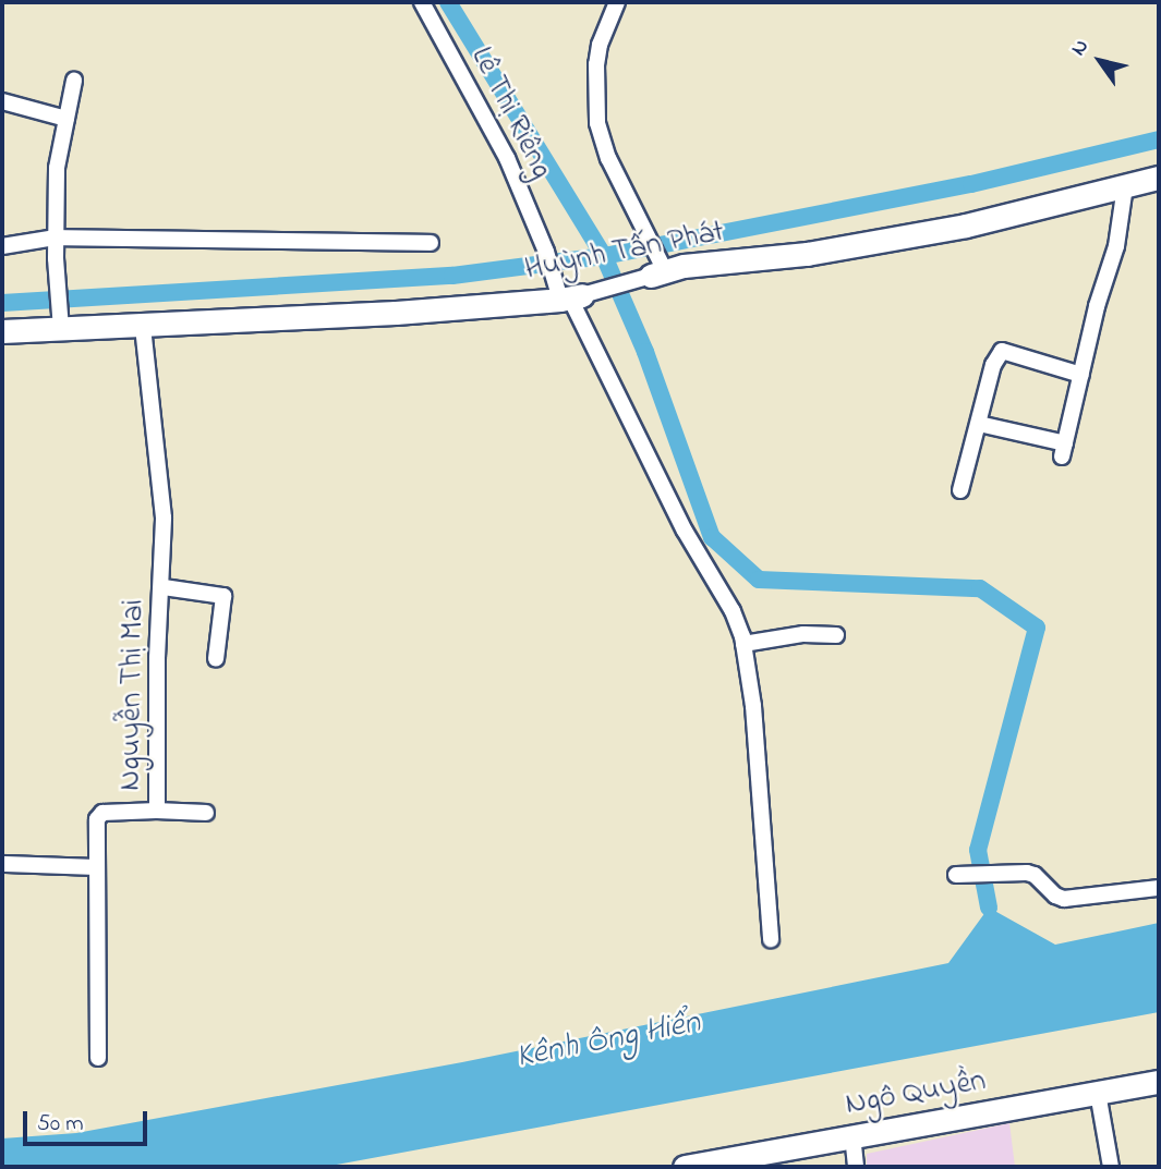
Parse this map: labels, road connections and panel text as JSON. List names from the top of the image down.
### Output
{
  "streets": {
    "street": [
      "Lê Thị Riêng",
      "Huỳnh Tấn Phát",
      "Nguyễn Thị Mai",
      "Ngô Quyền"
    ]
  },
  "crossings": [
    ["Lê Thị Riêng", "Huỳnh Tấn Phát"],
    ["Huỳnh Tấn Phát", "Nguyễn Thị Mai"]
  ],
  "water": ["Kênh Ông Hiển"],
  "scale_bar": "50 m",
  "north": "top left"
}
